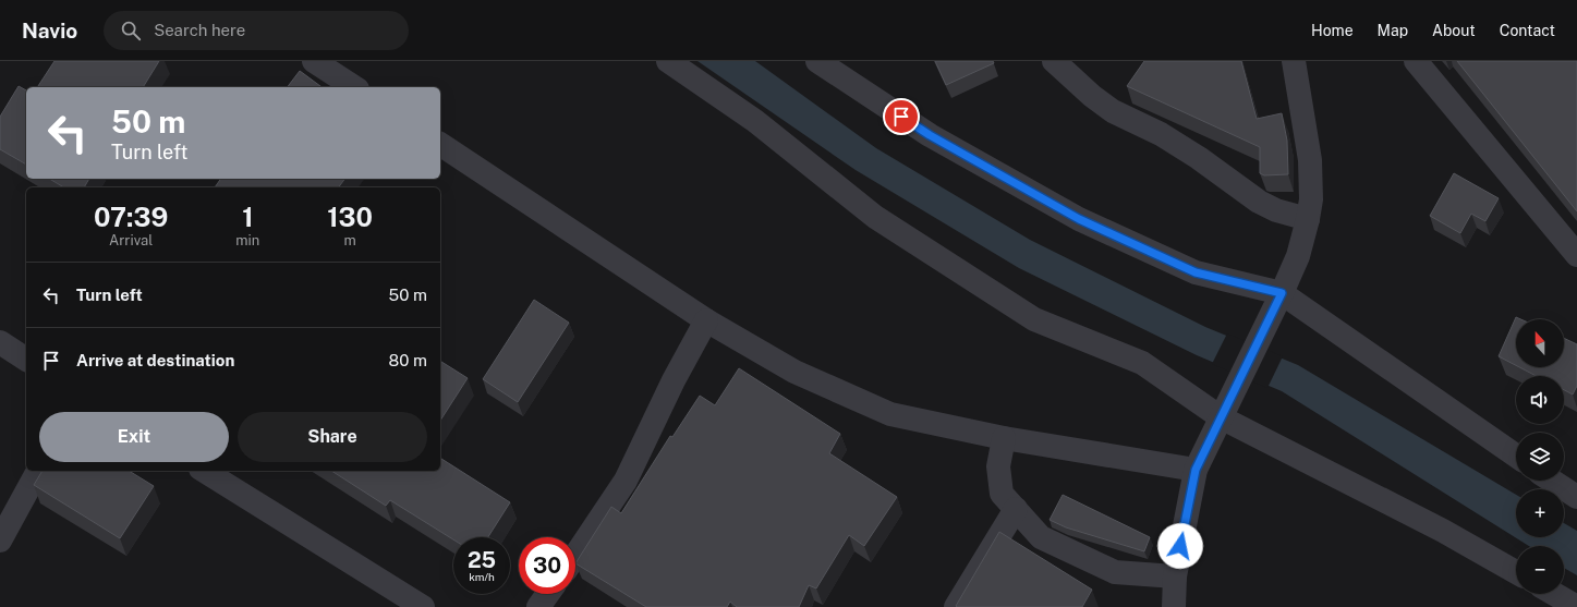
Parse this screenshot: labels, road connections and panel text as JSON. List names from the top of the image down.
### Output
{
  "north": "top",
  "page": {
    "header": "Navio",
    "search": "Search here",
    "nav": [
      "Home",
      "Map",
      "About",
      "Contact"
    ],
    "turn": ["50 m", "Turn left"],
    "eta": [
      "07:39",
      "Arrival",
      "1",
      "min",
      "130",
      "m"
    ],
    "list": [
      {
        "name": "Turn left",
        "value": "50 m"
      },
      {
        "name": "Arrive at destination",
        "value": "80 m"
      }
    ],
    "map_buttons": ["+", "−"],
    "buttons": ["Exit", "Share"],
    "speed": "25 km/h",
    "limit": "30"
  }
}
